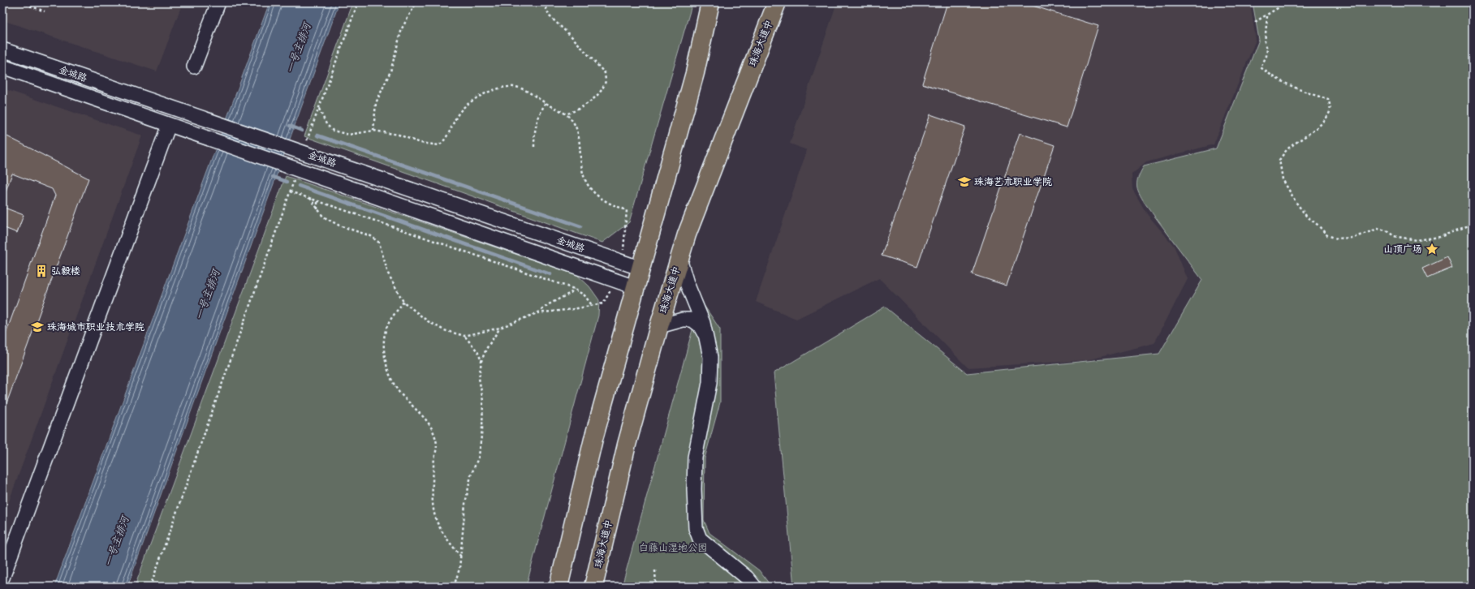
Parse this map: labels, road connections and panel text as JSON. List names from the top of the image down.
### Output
{
  "streets": {
    "highway": ["珠海大道中"],
    "street": ["金城路"]
  },
  "water": ["一号主排河"],
  "parks": ["白藤山湿地公园"],
  "places": {
    "school or university": ["珠海艺术职业学院", "珠海城市职业技术学院"],
    "place": ["山顶广场"],
    "building": ["弘毅楼"]
  }
}
